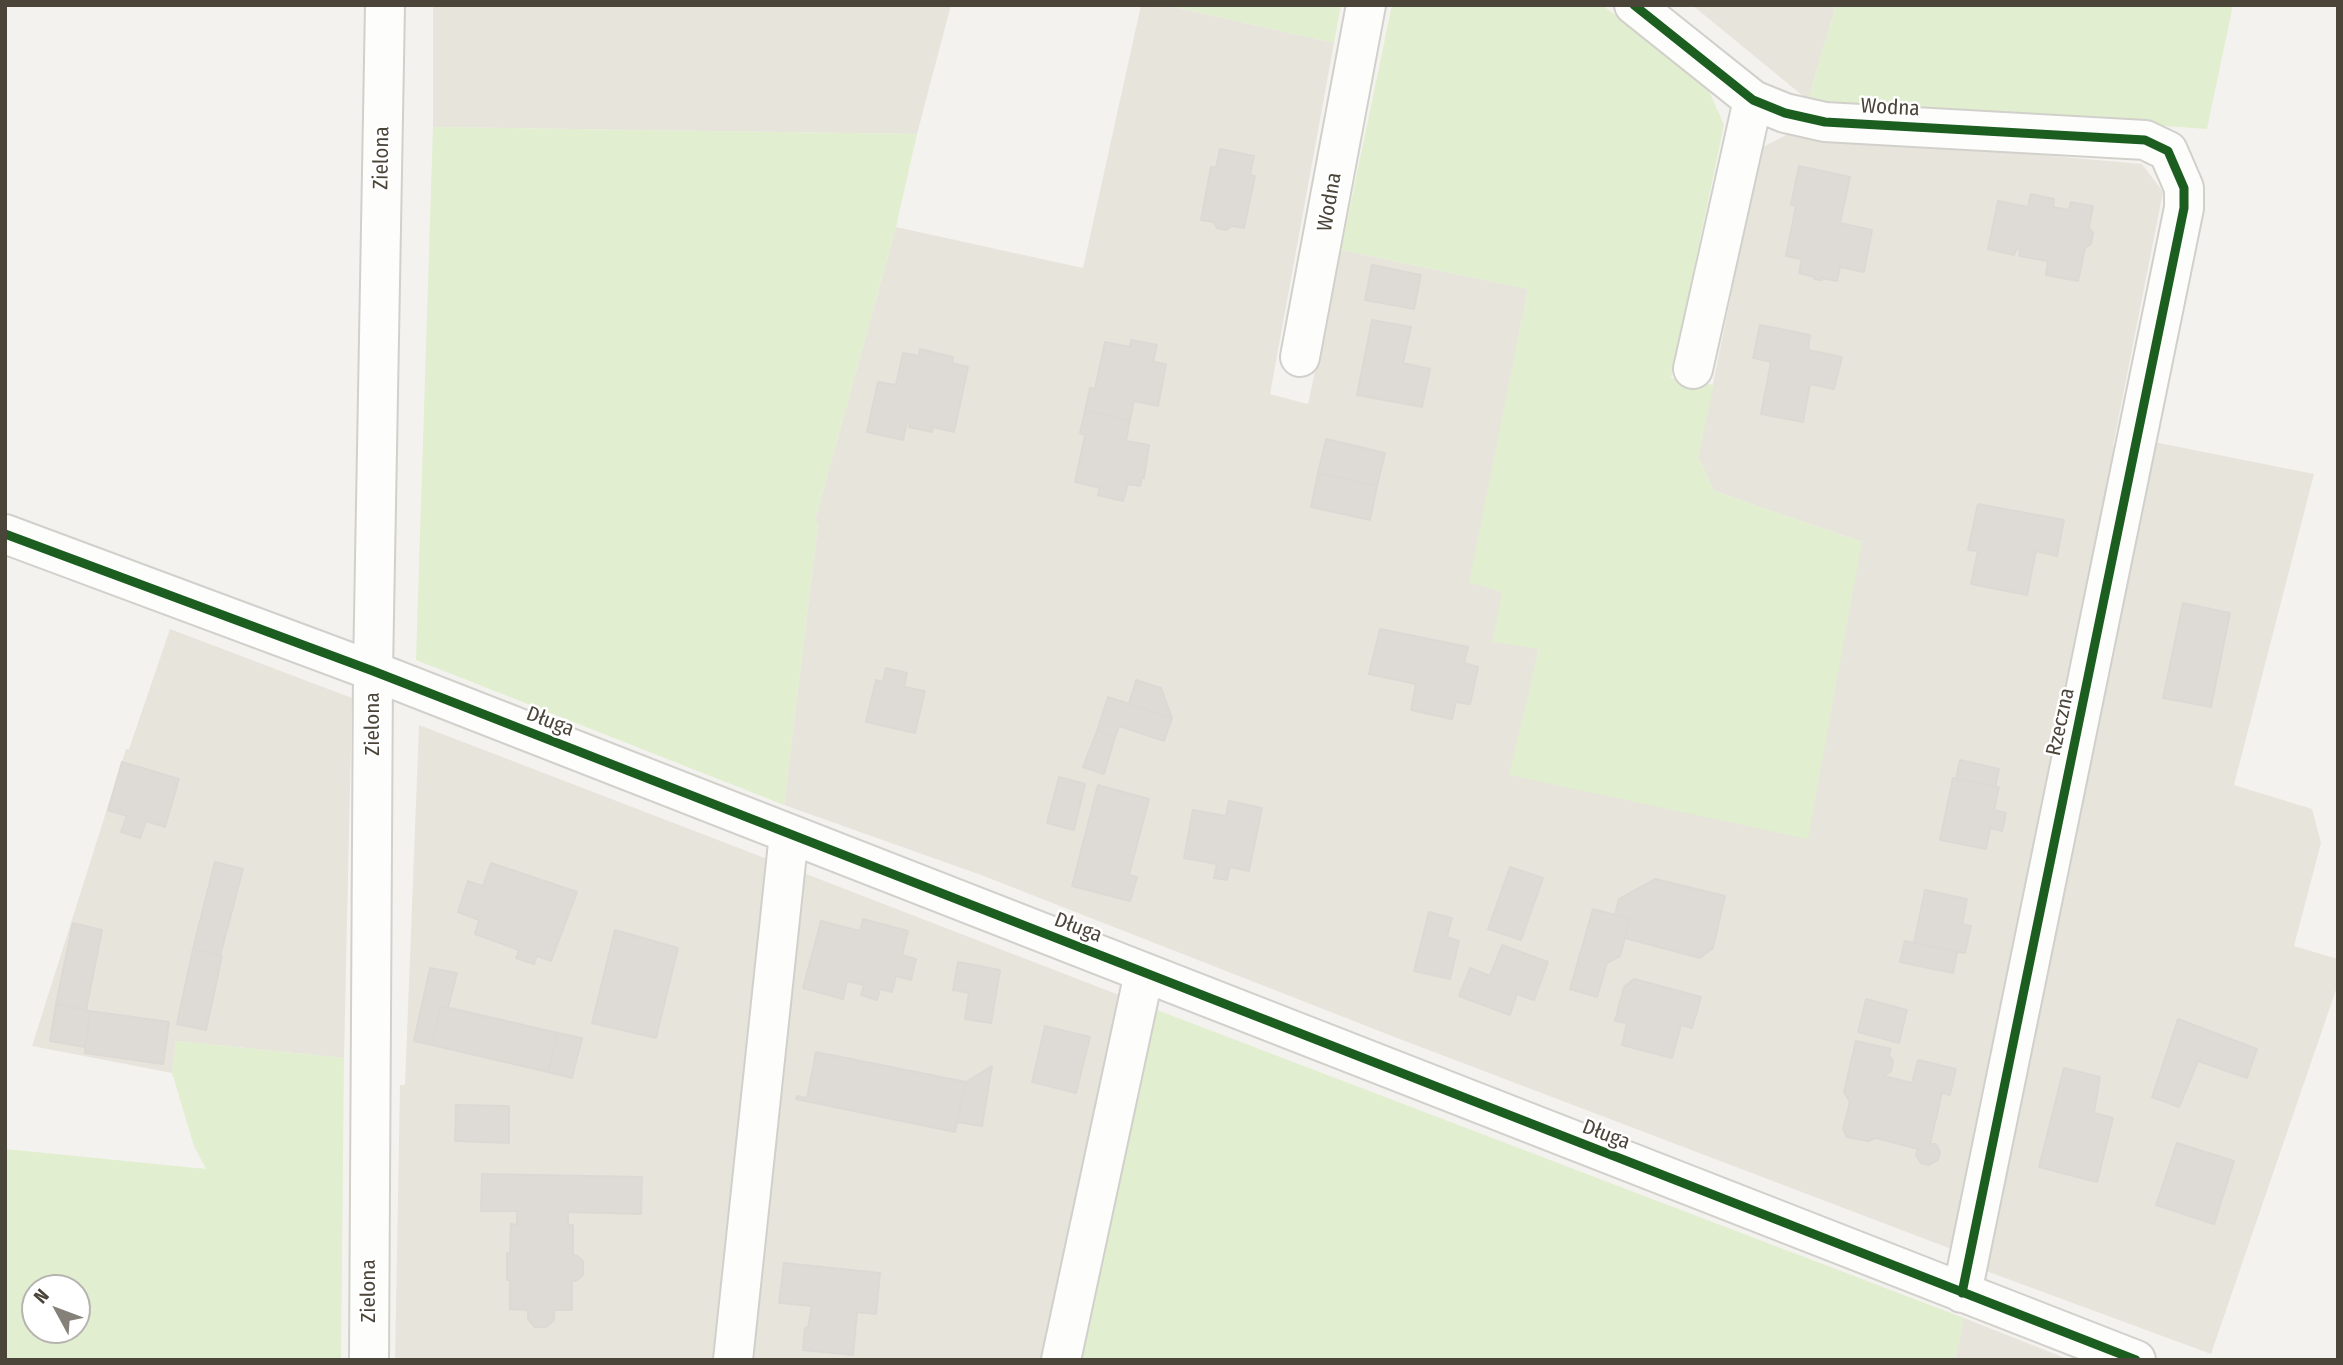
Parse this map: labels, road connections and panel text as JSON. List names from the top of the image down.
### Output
{
  "streets": {
    "street": [
      "Wodna",
      "Zielona",
      "Długa",
      "Rzeczna"
    ]
  },
  "crossings": [
    ["Wodna", "Rzeczna"],
    ["Zielona", "Długa"],
    ["Długa", "Rzeczna"]
  ],
  "north": "top left"
}
